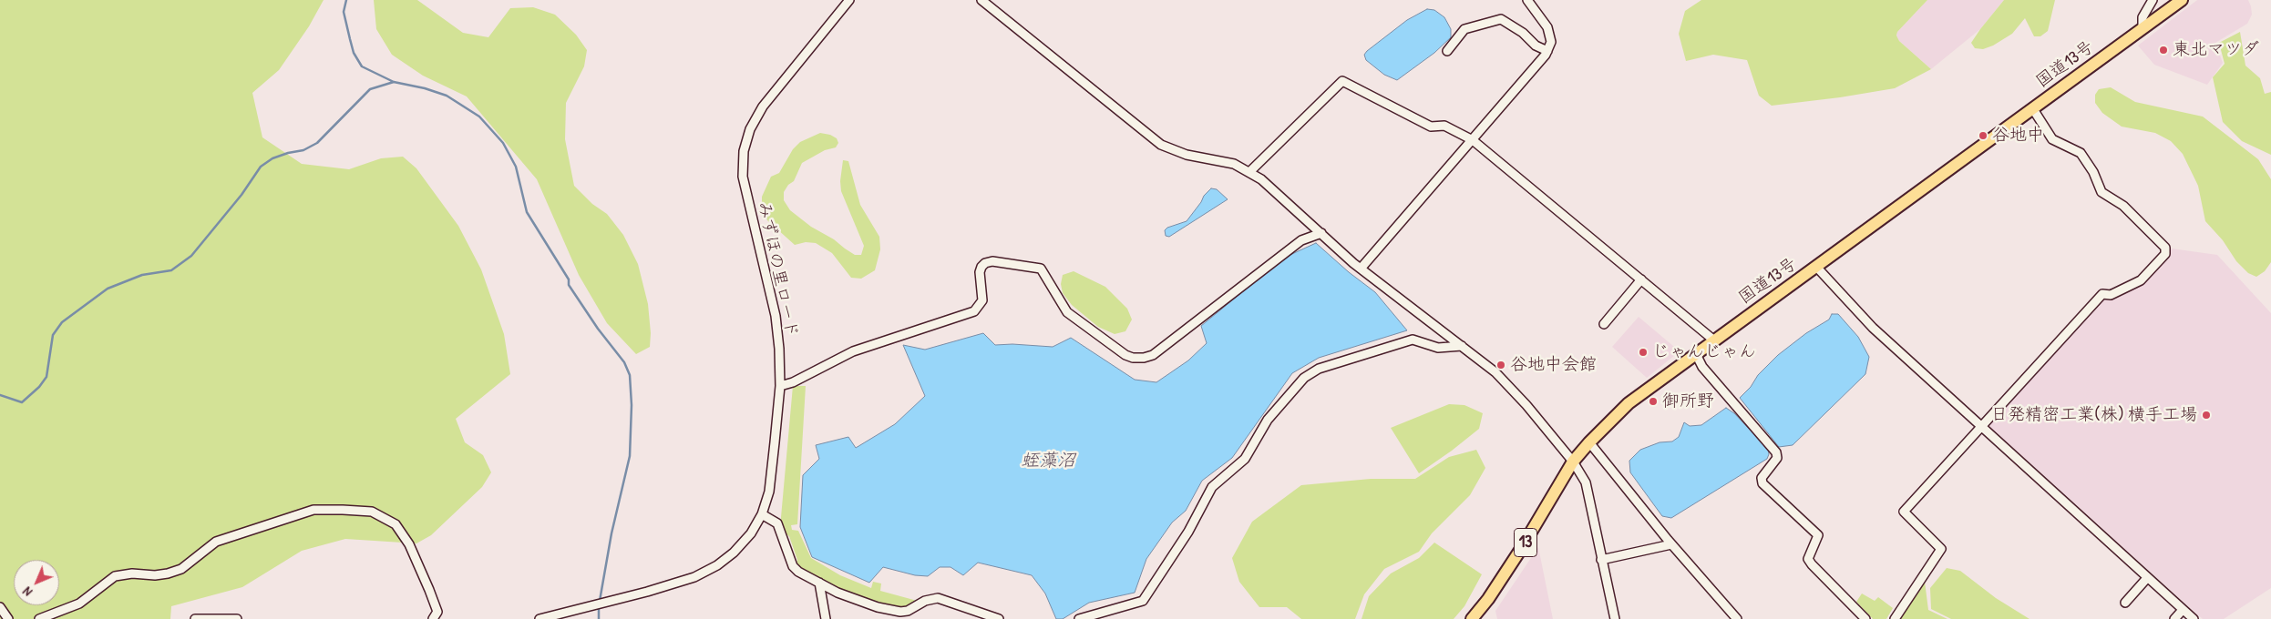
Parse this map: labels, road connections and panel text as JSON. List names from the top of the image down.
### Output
{
  "streets": {
    "highway": ["国道13号", "13"],
    "street": ["みずほの里ロード"]
  },
  "crossings": [
    ["国道13号", "13"]
  ],
  "water": ["蛭藻沼"],
  "places": [
    "東北マツダ",
    "谷地中",
    "じゃんじゃん",
    "谷地中会館",
    "御所野",
    "日発精密工業(株) 横手工場"
  ],
  "north": "bottom left"
}
